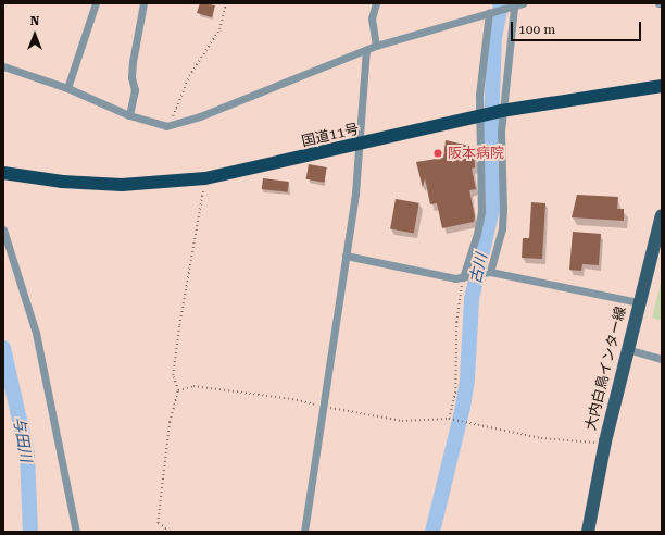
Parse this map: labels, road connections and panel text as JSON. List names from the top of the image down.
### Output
{
  "streets": {
    "highway": ["国道11号"],
    "main road": ["大内白鳥インター線"]
  },
  "water": ["古川", "与田川"],
  "places": ["阪本病院"],
  "scale_bar": "100 m",
  "north": "top"
}
